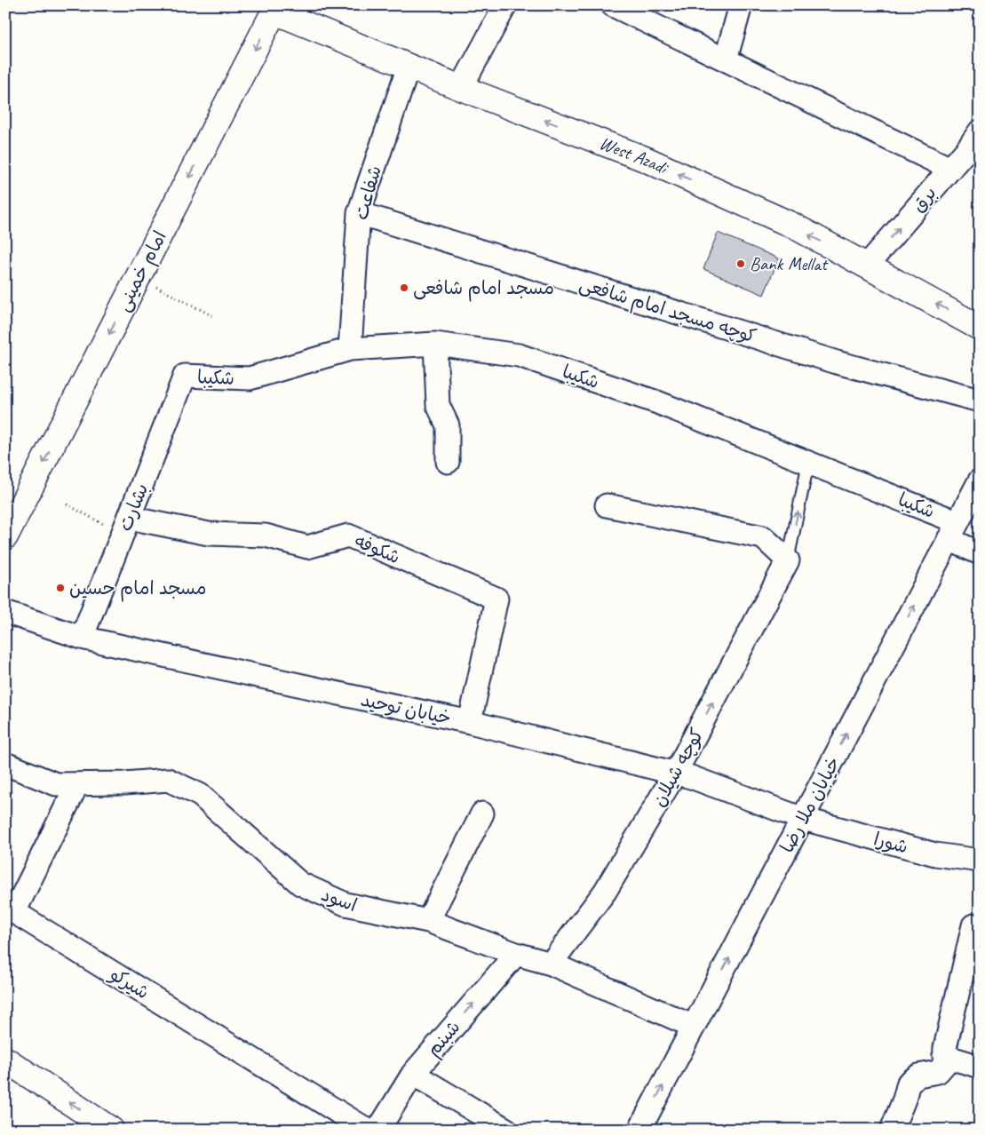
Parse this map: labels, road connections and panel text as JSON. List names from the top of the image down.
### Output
{
  "streets": {
    "street": [
      "West Azadi",
      "شفاعت",
      "برق",
      "امام خمینی",
      "کوچه مسجد امام شافعی",
      "شکیبا",
      "بشارت",
      "شکوفه",
      "خیابان توحید",
      "کوچه شیلان",
      "خیابان ملا رضا",
      "شورا",
      "اسود",
      "شیرکو",
      "شبنم"
    ]
  },
  "crossings": [
    ["West Azadi", "شفاعت"],
    ["West Azadi", "برق"],
    ["West Azadi", "امام خمینی"],
    ["شفاعت", "کوچه مسجد امام شافعی"],
    ["شفاعت", "شکیبا"],
    ["شکیبا", "بشارت"],
    ["شکیبا", "کوچه شیلان"],
    ["شکیبا", "خیابان ملا رضا"],
    ["بشارت", "شکوفه"],
    ["بشارت", "خیابان توحید"],
    ["شکوفه", "خیابان توحید"],
    ["خیابان توحید", "کوچه شیلان"],
    ["خیابان توحید", "خیابان ملا رضا"],
    ["خیابان توحید", "شورا"],
    ["کوچه شیلان", "اسود"],
    ["خیابان ملا رضا", "شورا"],
    ["خیابان ملا رضا", "اسود"],
    ["اسود", "شیرکو"],
    ["اسود", "شبنم"]
  ],
  "one_way": [
    "برق",
    "امام خمینی",
    "کوچه شیلان",
    "خیابان ملا رضا",
    "شبنم"
  ],
  "places": ["Bank Mellat", "مسجد امام شافعی", "مسجد امام حسین"]
}
